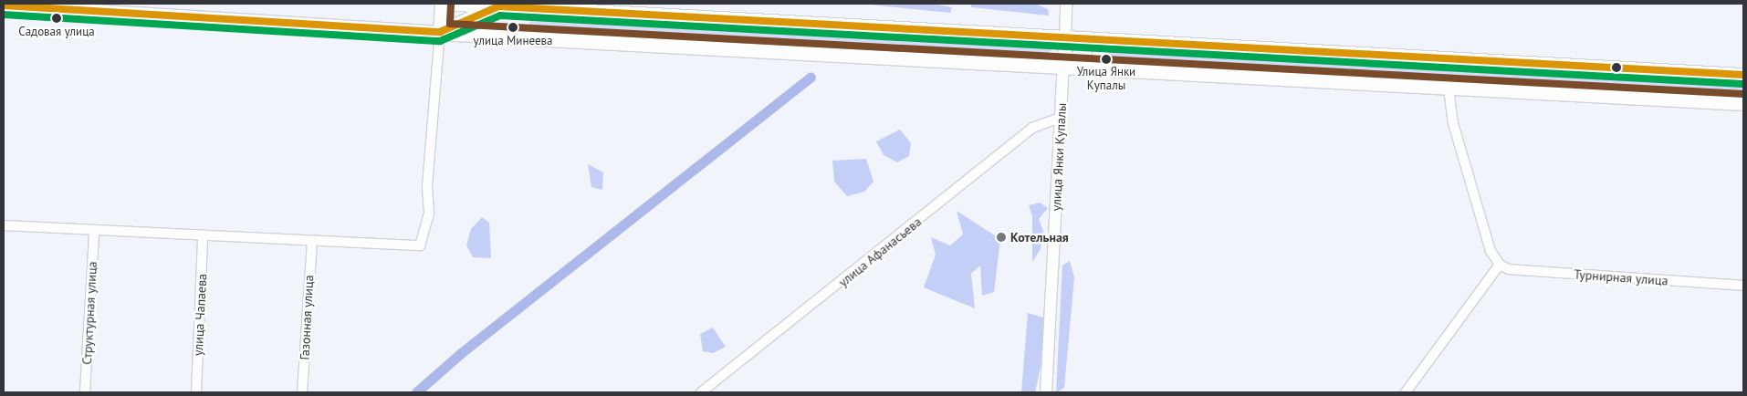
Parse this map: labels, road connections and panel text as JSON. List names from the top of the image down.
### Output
{
  "streets": {
    "main road": ["улица Янки Купалы"],
    "street": [
      "улица Афанасьева",
      "Турнирная улица",
      "Структурная улица",
      "улица Чапаева",
      "Газонная улица"
    ]
  },
  "crossings": [
    ["улица Янки Купалы", "улица Афанасьева"]
  ],
  "places": [
    "Садовая улица",
    "улица Минеева",
    "Улица Янки Купалы",
    "Котельная"
  ]
}
